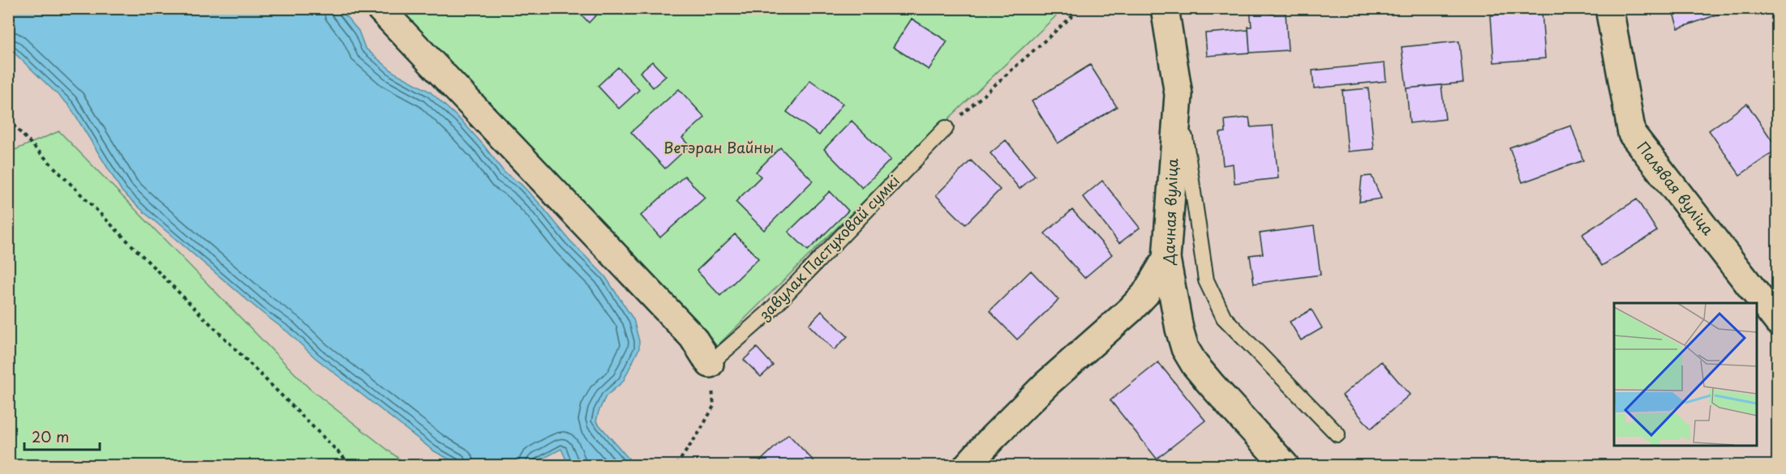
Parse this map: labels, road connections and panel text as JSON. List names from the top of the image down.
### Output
{
  "streets": {
    "street": ["Палявая вуліца", "Дачная вуліца"],
    "lane": ["завулак Пастуховай сумкі"]
  },
  "parks": ["Ветэран Вайны"],
  "scale_bar": "20 m"
}
